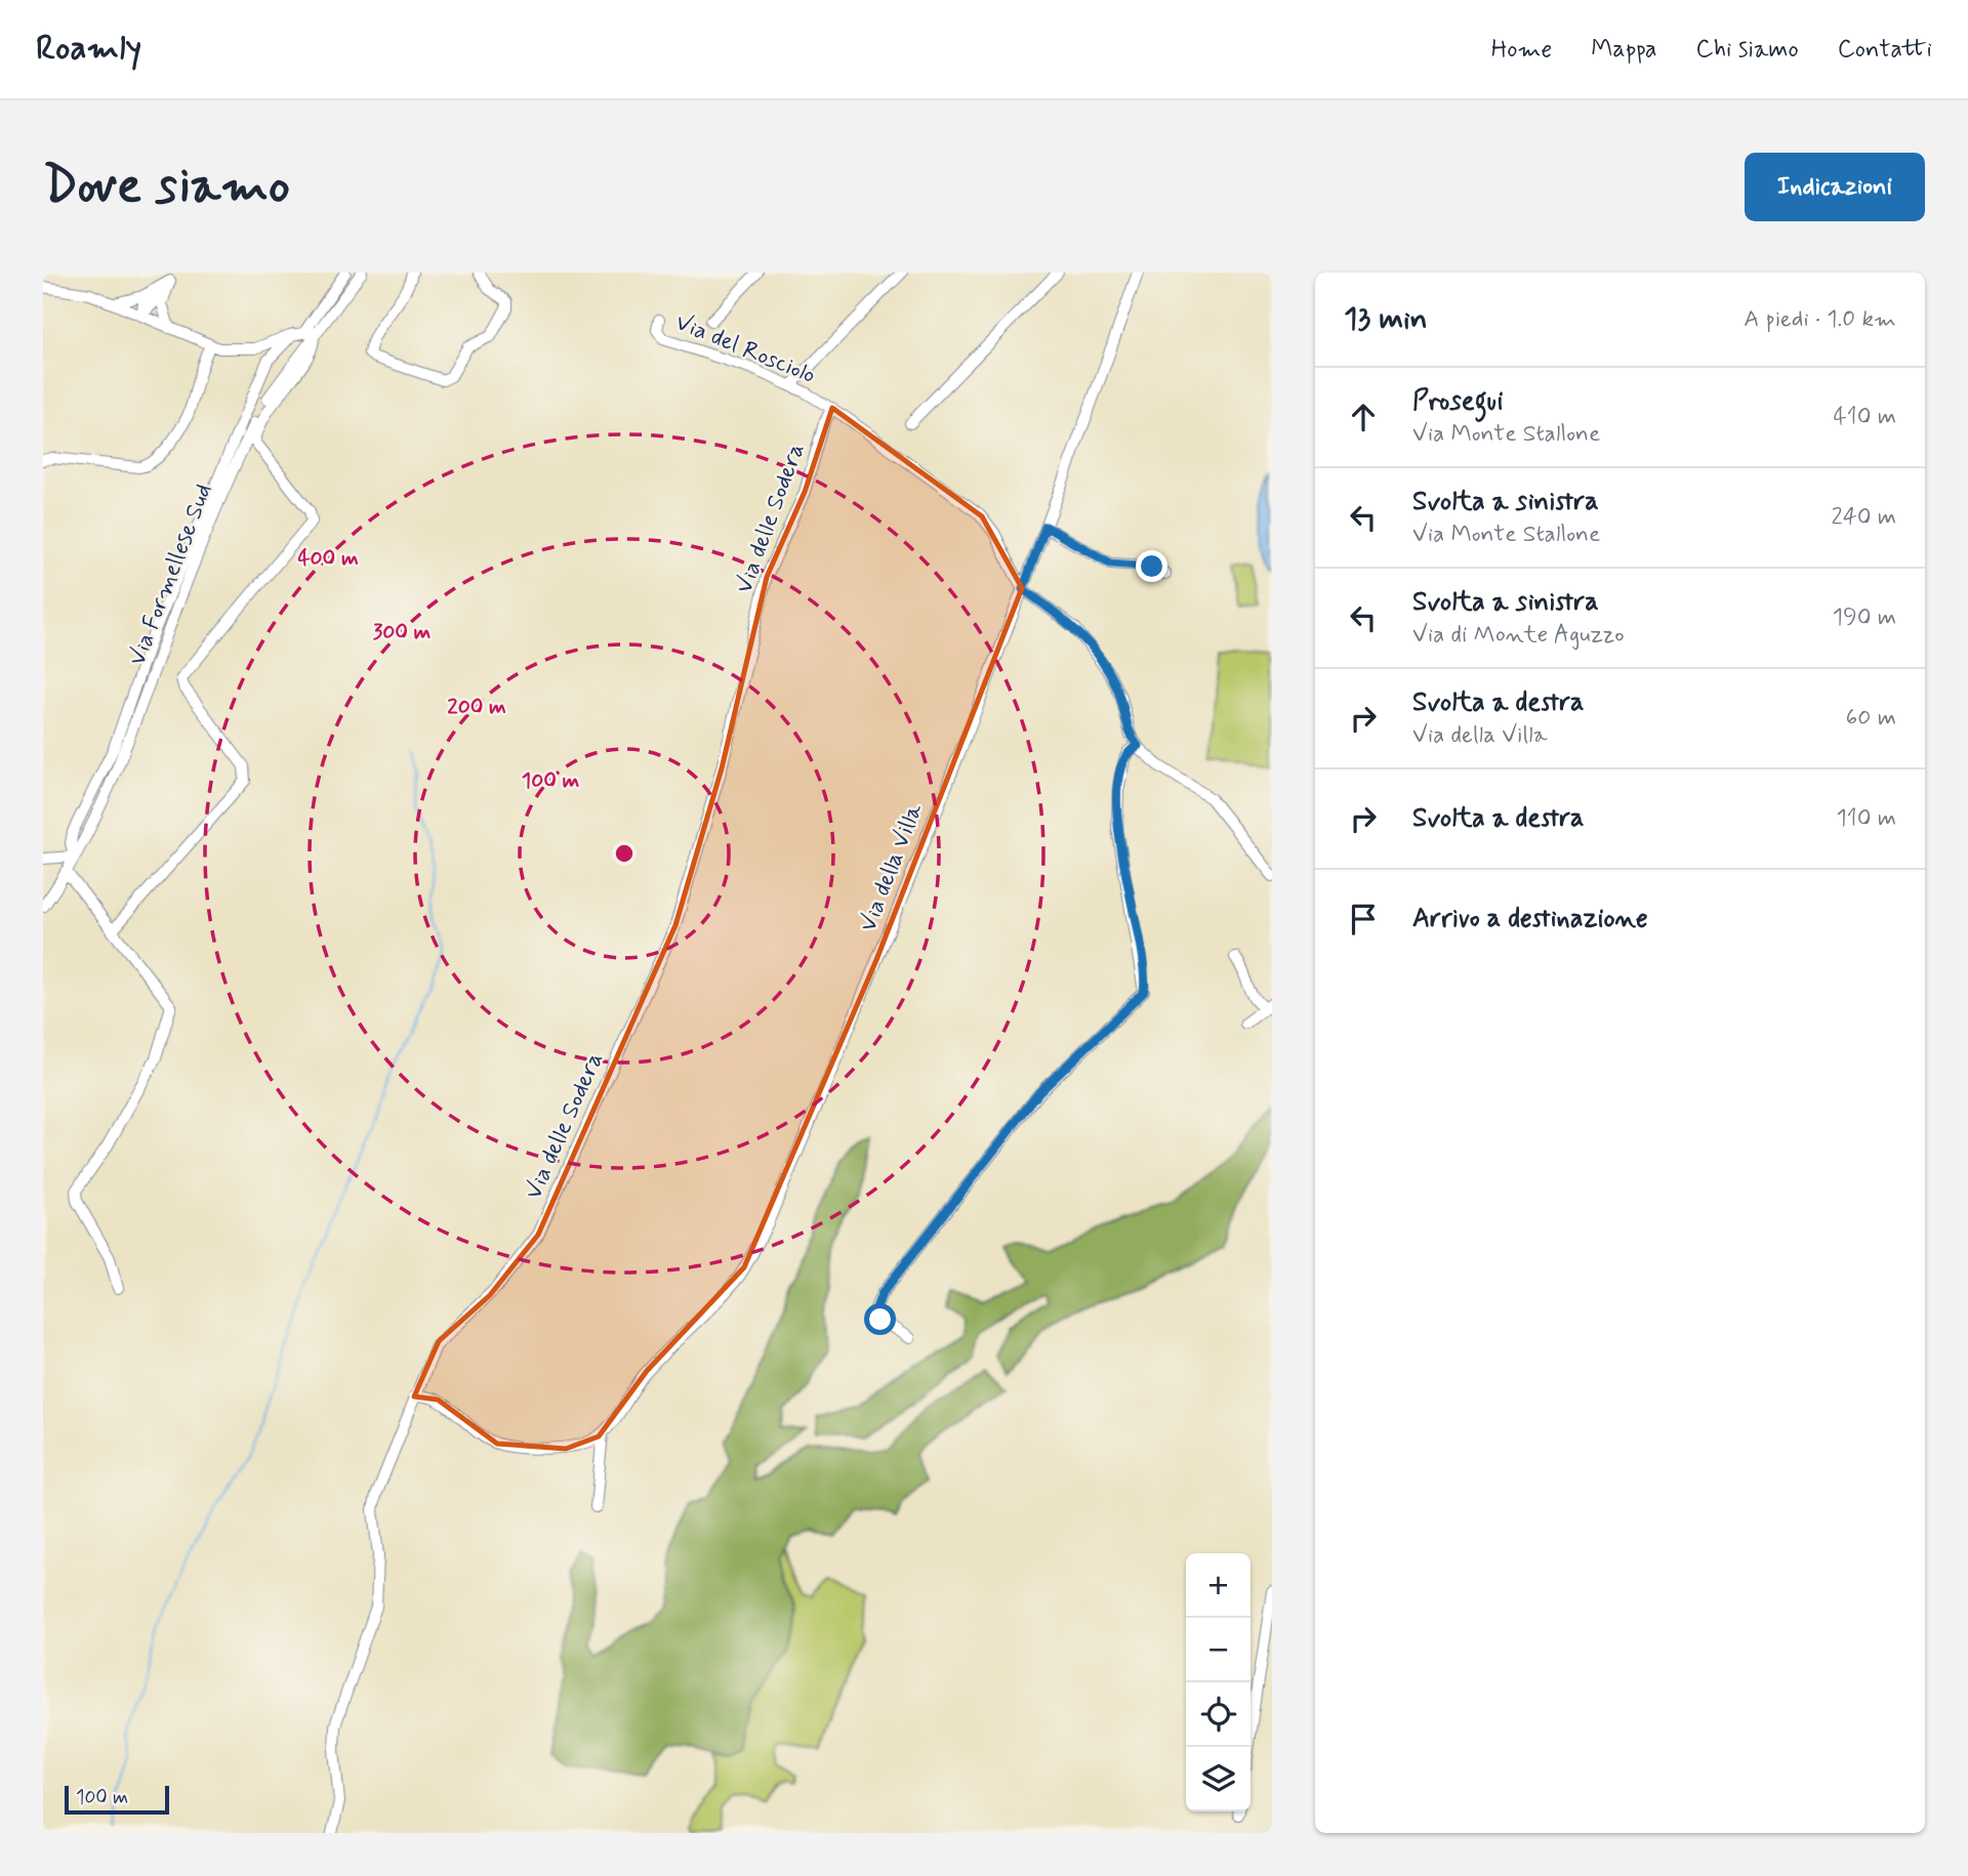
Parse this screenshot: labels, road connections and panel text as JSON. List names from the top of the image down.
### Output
{
  "streets": {
    "street": [
      "Via del Rosciolo",
      "Via delle Sodera",
      "Via Formellese Sud",
      "Via della Villa"
    ]
  },
  "crossings": [
    ["Via del Rosciolo", "Via delle Sodera"],
    ["Via del Rosciolo", "Via della Villa"]
  ],
  "scale_bar": "100 m",
  "page": {
    "header": "Roamly",
    "nav": [
      "Home",
      "Mappa",
      "Chi siamo",
      "Contatti"
    ],
    "buttons": "Indicazioni",
    "title": "Dove siamo",
    "heading": ["13 min", "A piedi · 1.0 km"],
    "list": [
      ["Prosegui", "Via Monte Stallone", "410 m"],
      ["Svolta a sinistra", "Via Monte Stallone", "240 m"],
      ["Svolta a sinistra", "Via di Monte Aguzzo", "190 m"],
      ["Svolta a destra", "Via della Villa", "60 m"],
      ["Svolta a destra", "110 m"],
      "Arrivo a destinazione"
    ],
    "map_buttons": ["+", "−"],
    "scale": "100 m"
  },
  "rings": [
    "400 m",
    "300 m",
    "200 m",
    "100 m"
  ]
}
